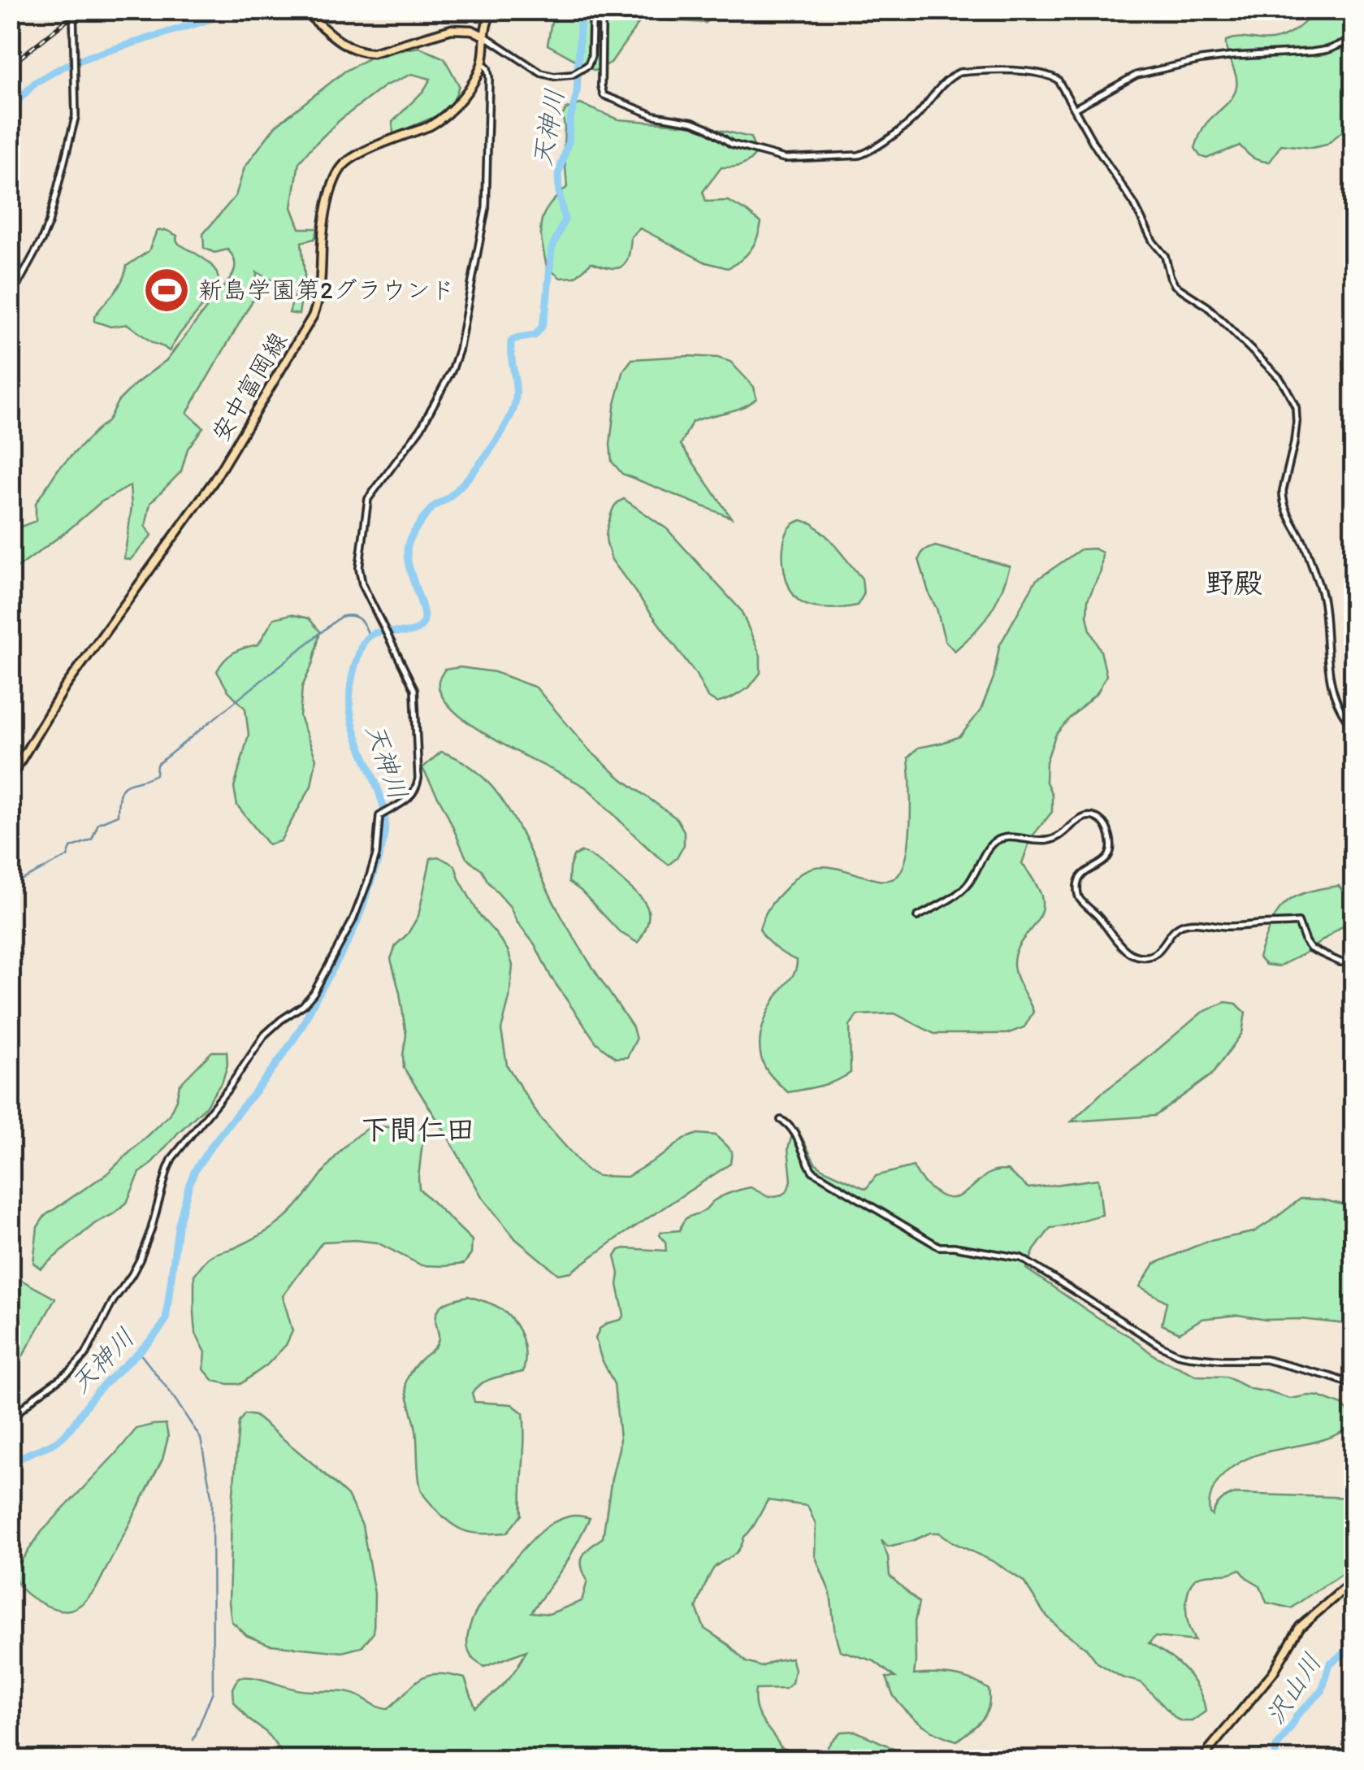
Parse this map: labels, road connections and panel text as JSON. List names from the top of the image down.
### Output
{
  "streets": {
    "main road": ["安中富岡線"]
  },
  "districts": ["野殿", "下間仁田"],
  "water": ["天神川", "沢山川"],
  "places": {
    "sports": ["新島学園第2グラウンド"]
  }
}
